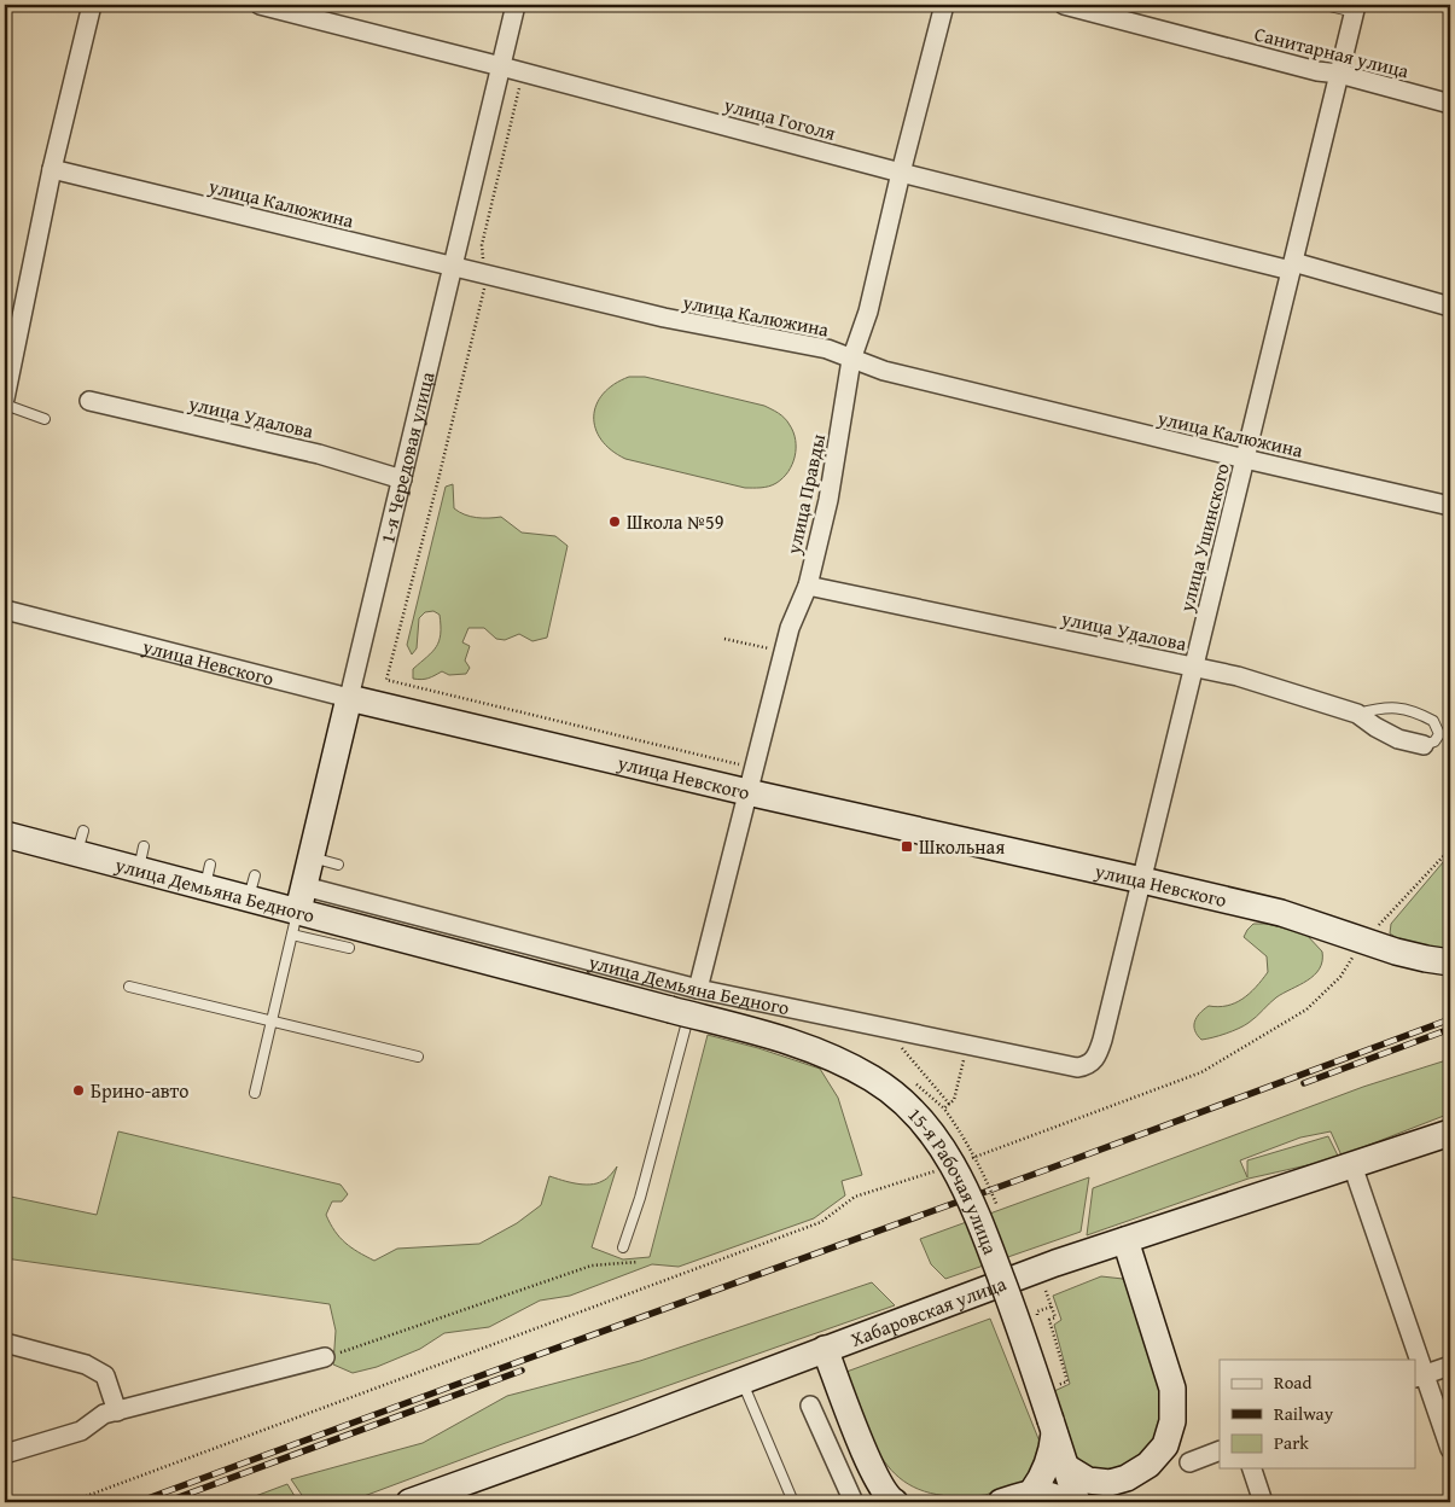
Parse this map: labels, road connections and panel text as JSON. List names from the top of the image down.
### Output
{
  "streets": {
    "main road": [
      "1-я Чередовая улица",
      "улица Невского",
      "улица Демьяна Бедного",
      "15-я Рабочая улица",
      "Хабаровская улица"
    ],
    "street": [
      "Санитарная улица",
      "улица Гоголя",
      "улица Калюжина",
      "улица Удалова",
      "улица Правды",
      "улица Ушинского"
    ]
  },
  "crossings": [
    ["Санитарная улица", "улица Ушинского"],
    ["улица Гоголя", "1-я Чередовая улица"],
    ["улица Гоголя", "улица Правды"],
    ["улица Гоголя", "улица Ушинского"],
    ["улица Калюжина", "1-я Чередовая улица"],
    ["улица Калюжина", "улица Правды"],
    ["улица Калюжина", "улица Ушинского"],
    ["улица Удалова", "1-я Чередовая улица"],
    ["улица Удалова", "улица Правды"],
    ["улица Удалова", "улица Ушинского"],
    ["1-я Чередовая улица", "улица Невского"],
    ["1-я Чередовая улица", "улица Демьяна Бедного"],
    ["улица Правды", "улица Невского"],
    ["улица Правды", "улица Демьяна Бедного"],
    ["улица Ушинского", "улица Невского"],
    ["улица Ушинского", "улица Демьяна Бедного"],
    ["улица Демьяна Бедного", "15-я Рабочая улица"]
  ],
  "places": {
    "other": ["Школа №59", "Брино-авто"],
    "transit": ["Школьная"]
  },
  "legend": ["Road", "Railway", "Park"]
}
